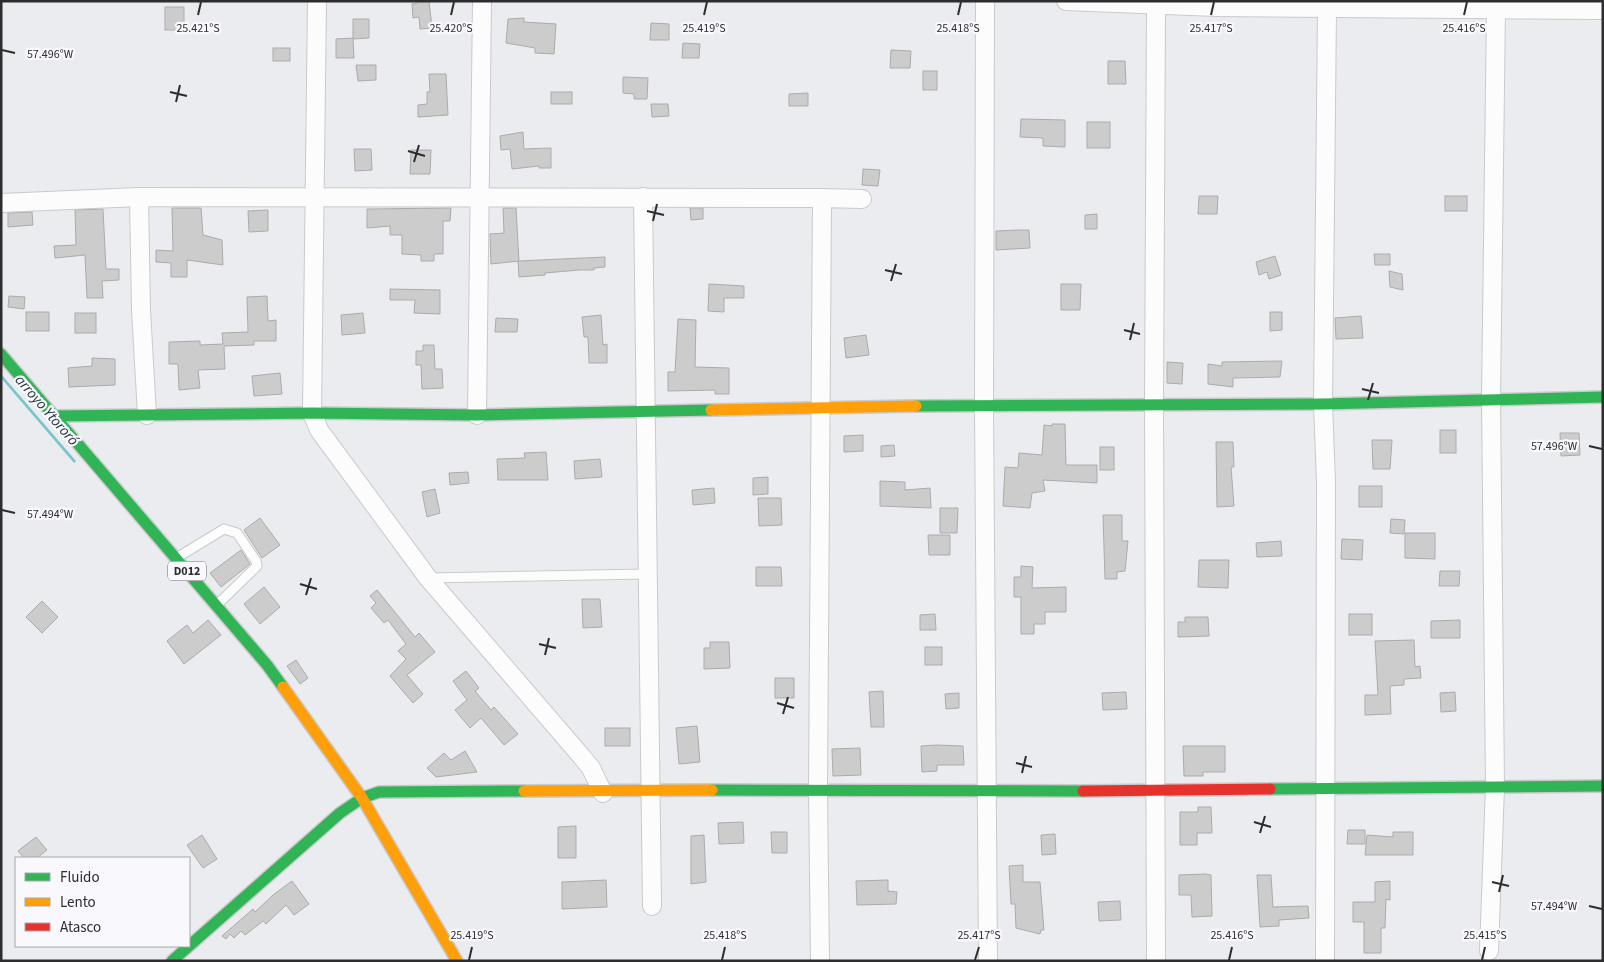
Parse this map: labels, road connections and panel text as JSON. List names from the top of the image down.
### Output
{
  "streets": {
    "street": ["D012"]
  },
  "water": ["arroyo Ytororó"],
  "legend": ["Fluido", "Lento", "Atasco"],
  "coordinates": [
    "25.421°S",
    "25.420°S",
    "25.419°S",
    "25.418°S",
    "25.417°S",
    "25.416°S",
    "57.496°W",
    "57.494°W",
    "25.415°S"
  ]
}
